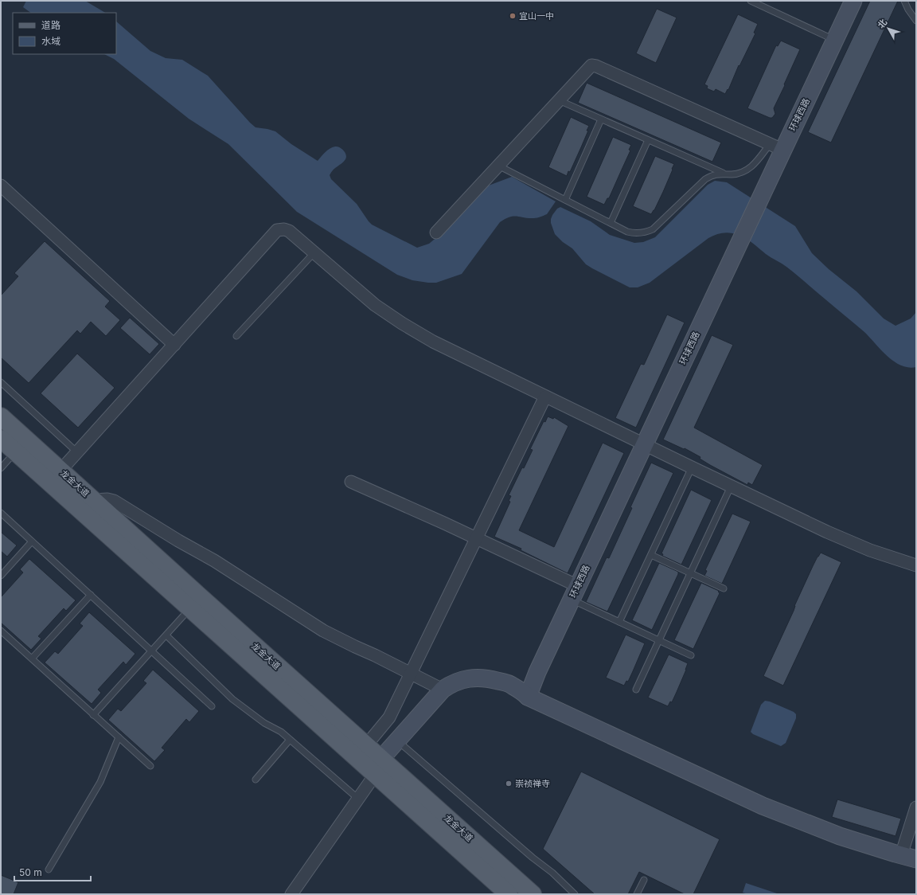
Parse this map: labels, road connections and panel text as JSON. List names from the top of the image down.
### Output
{
  "streets": {
    "main road": ["龙金大道"],
    "street": ["环球西路"]
  },
  "places": ["宜山一中", "崇祯禅寺"],
  "legend": ["道路", "水域"],
  "scale_bar": "50 m",
  "north": "top left"
}
